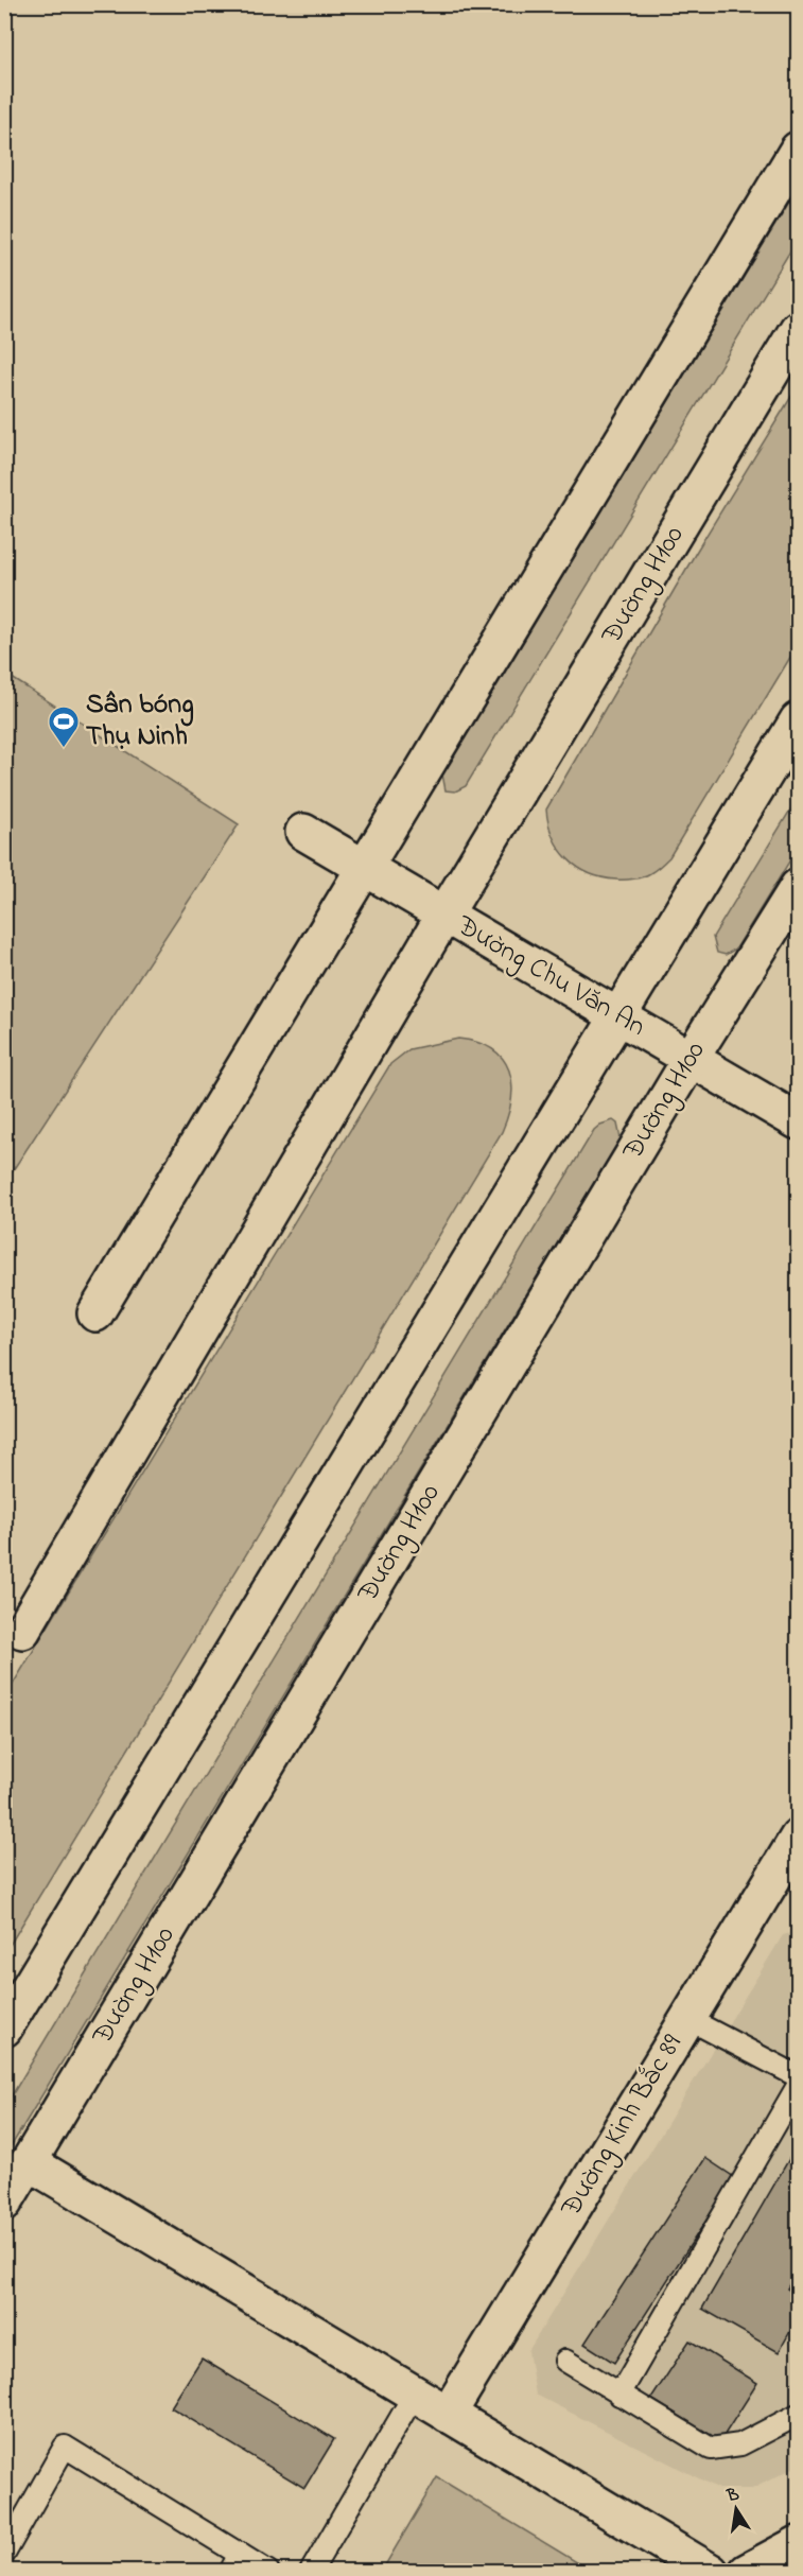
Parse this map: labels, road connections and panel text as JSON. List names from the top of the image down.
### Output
{
  "streets": {
    "main road": ["Đường H100", "Đường Chu Văn An", "Đường Kinh Bắc 89"]
  },
  "crossings": [
    ["Đường H100", "Đường Chu Văn An"]
  ],
  "places": {
    "sports": ["Sân bóng Thụ Ninh"]
  },
  "north": "top"
}
